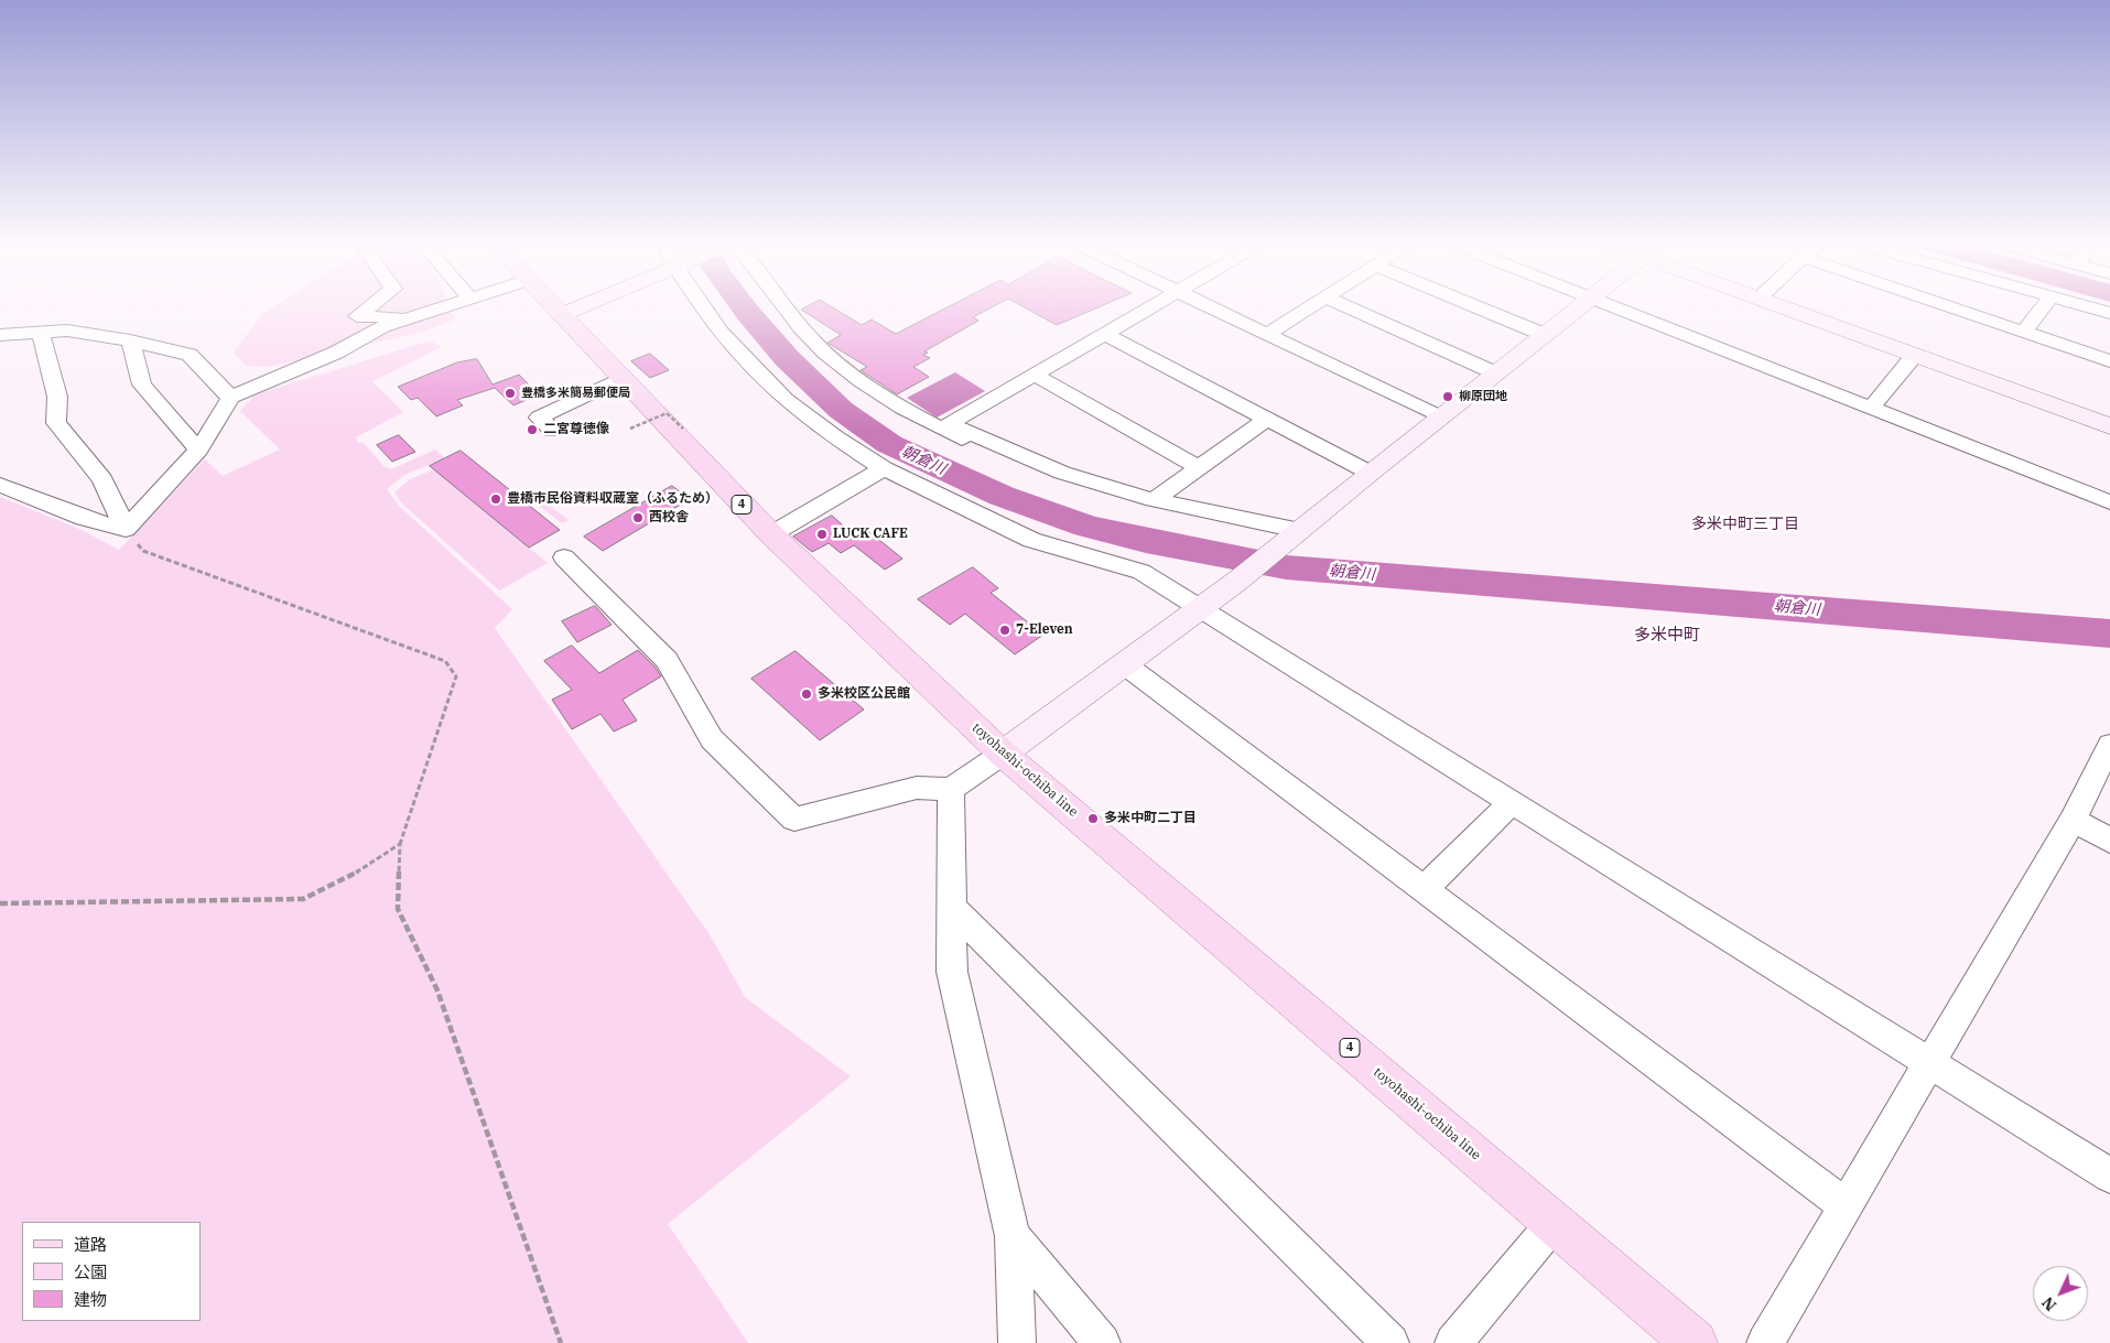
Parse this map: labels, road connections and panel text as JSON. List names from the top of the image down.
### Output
{
  "streets": {
    "main road": ["4", "toyohashi-ochiba line"]
  },
  "districts": ["多米中町三丁目", "多米中町"],
  "water": ["朝倉川"],
  "places": [
    "豊橋多米簡易郵便局",
    "柳原団地",
    "二宮尊徳像",
    "豊橋市民俗資料収蔵室（ふるため）",
    "西校舎",
    "LUCK CAFE",
    "7-Eleven",
    "多米校区公民館",
    "多米中町二丁目"
  ],
  "legend": ["道路", "公園", "建物"],
  "north": "bottom left"
}
